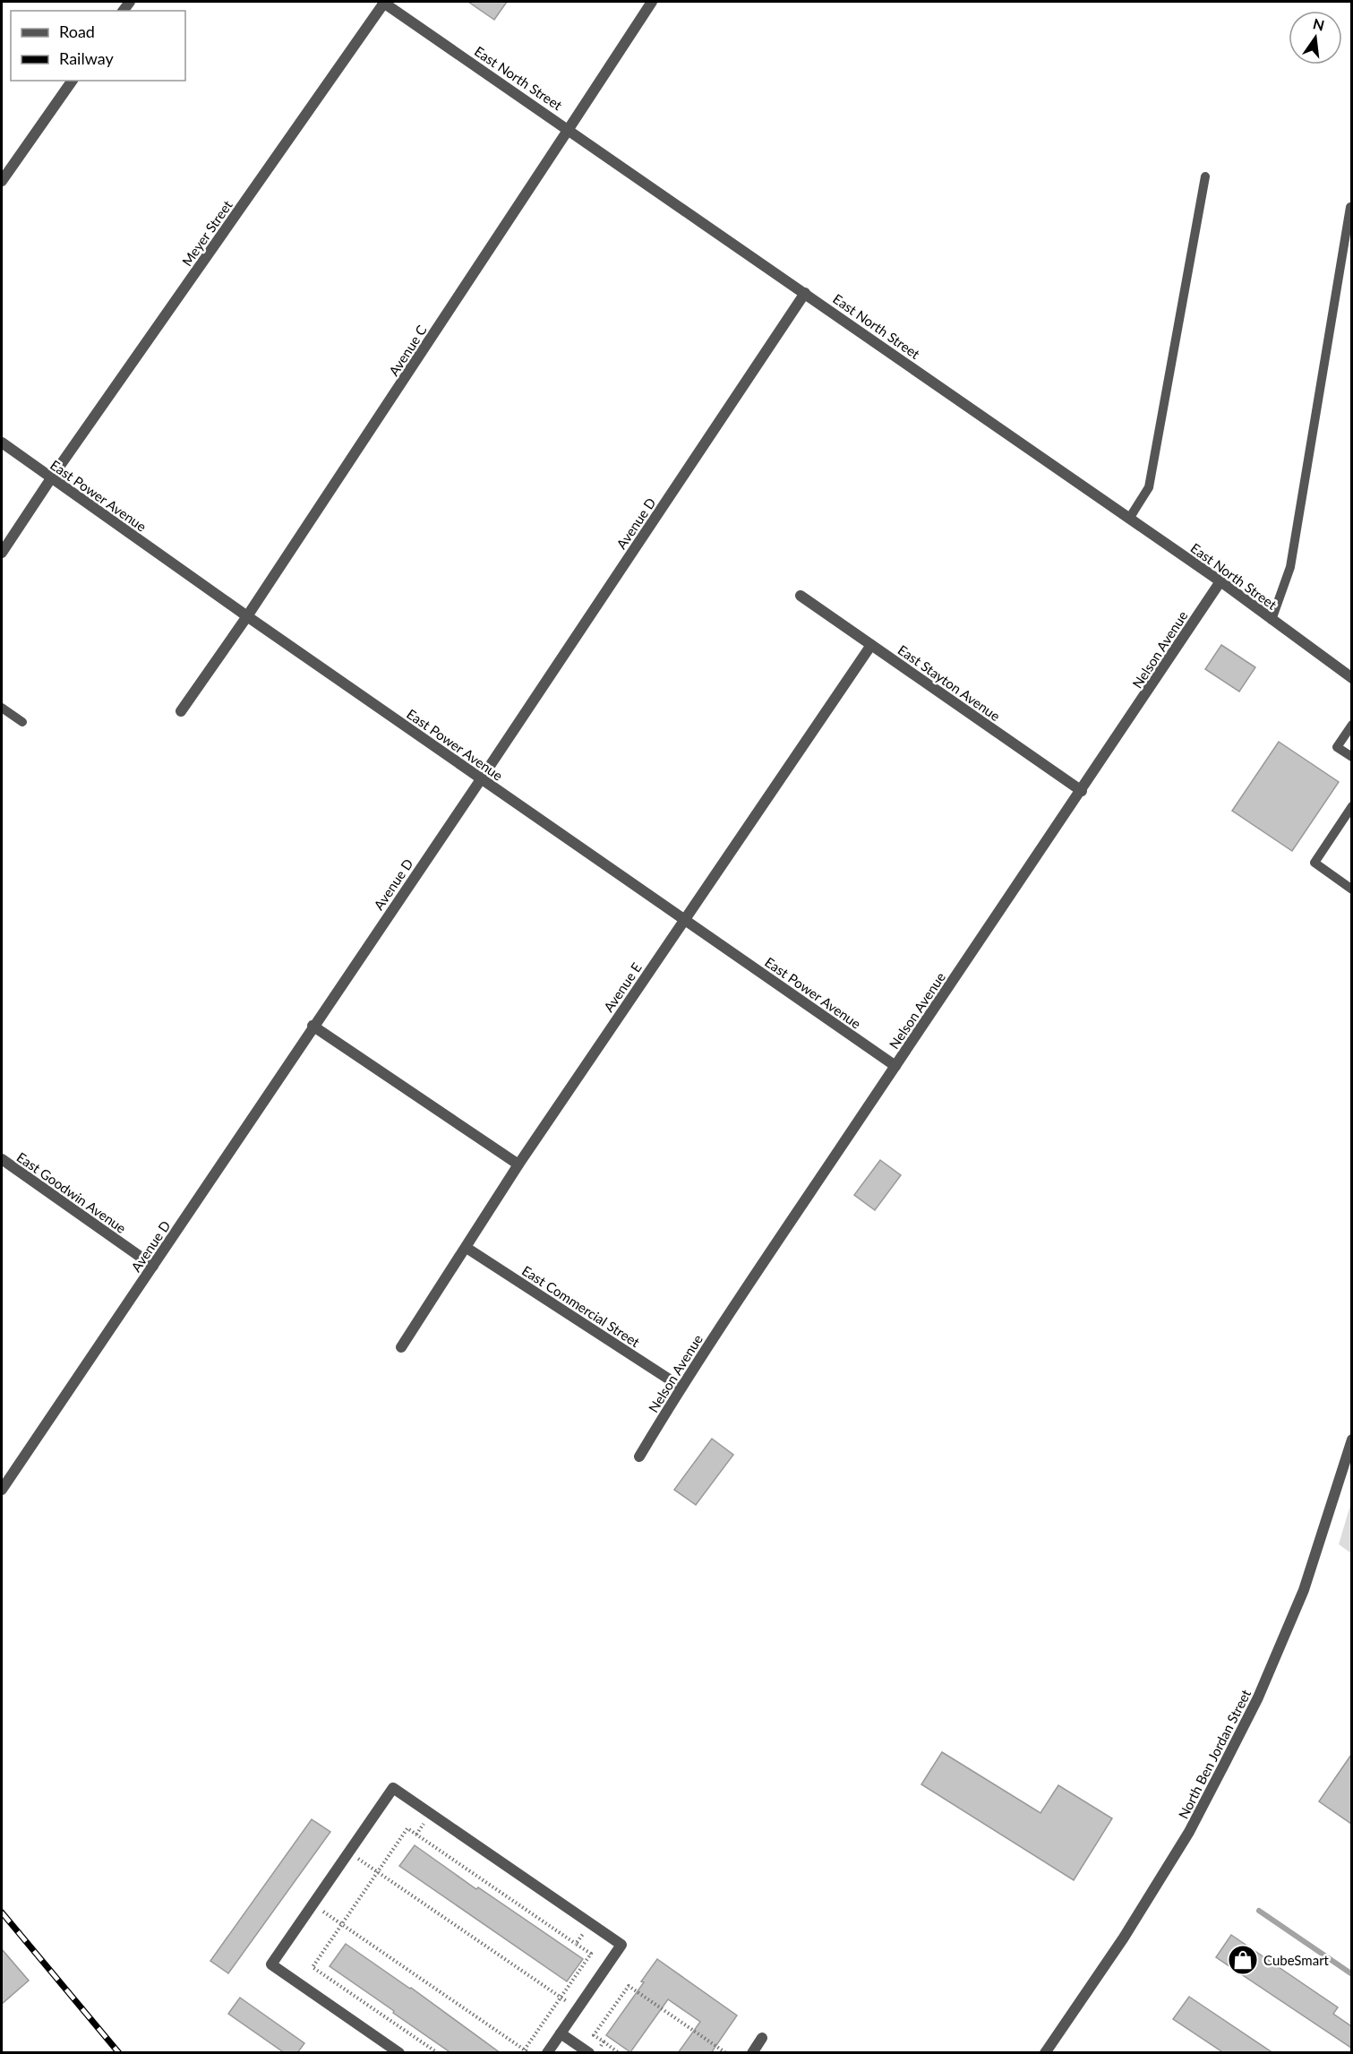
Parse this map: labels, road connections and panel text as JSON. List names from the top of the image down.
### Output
{
  "streets": {
    "street": [
      "East North Street",
      "Meyer Street",
      "Avenue C",
      "East Power Avenue",
      "Avenue D",
      "Nelson Avenue",
      "East Stayton Avenue",
      "Avenue E",
      "East Goodwin Avenue",
      "East Commercial Street",
      "North Ben Jordan Street"
    ]
  },
  "crossings": [
    ["East North Street", "Meyer Street"],
    ["East North Street", "Avenue C"],
    ["East North Street", "Avenue D"],
    ["East North Street", "Nelson Avenue"],
    ["Meyer Street", "East Power Avenue"],
    ["Avenue C", "East Power Avenue"],
    ["East Power Avenue", "Avenue D"],
    ["East Power Avenue", "Nelson Avenue"],
    ["East Power Avenue", "Avenue E"],
    ["Avenue D", "East Goodwin Avenue"],
    ["Nelson Avenue", "East Stayton Avenue"],
    ["Nelson Avenue", "East Commercial Street"],
    ["East Stayton Avenue", "Avenue E"],
    ["Avenue E", "East Commercial Street"]
  ],
  "places": {
    "shop": ["CubeSmart"]
  },
  "legend": ["Road", "Railway"],
  "north": "top"
}
